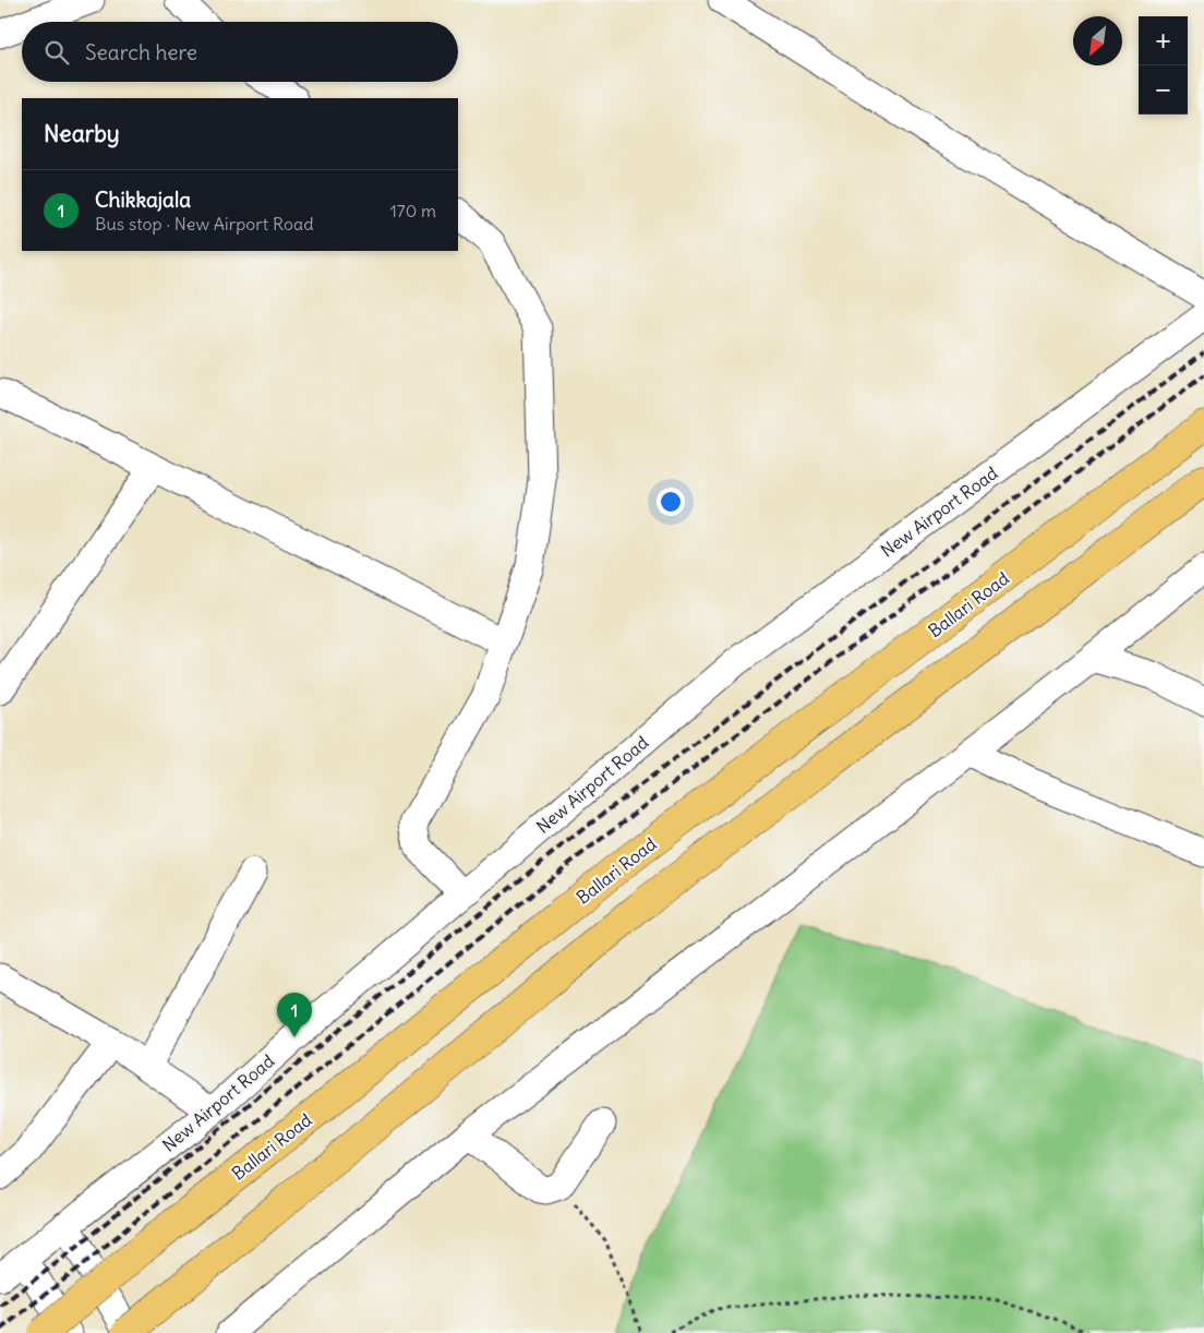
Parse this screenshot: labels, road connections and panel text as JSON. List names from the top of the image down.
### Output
{
  "streets": {
    "highway": ["Ballari Road"],
    "street": ["New Airport Road"]
  },
  "north": "bottom left",
  "page": {
    "map_buttons": ["+", "−"],
    "search": "Search here",
    "heading": "Nearby",
    "list": [
      {
        "mark": "1",
        "name": "Chikkajala",
        "note": "Bus stop · New Airport Road",
        "value": "170 m"
      }
    ],
    "pins": "1"
  }
}
